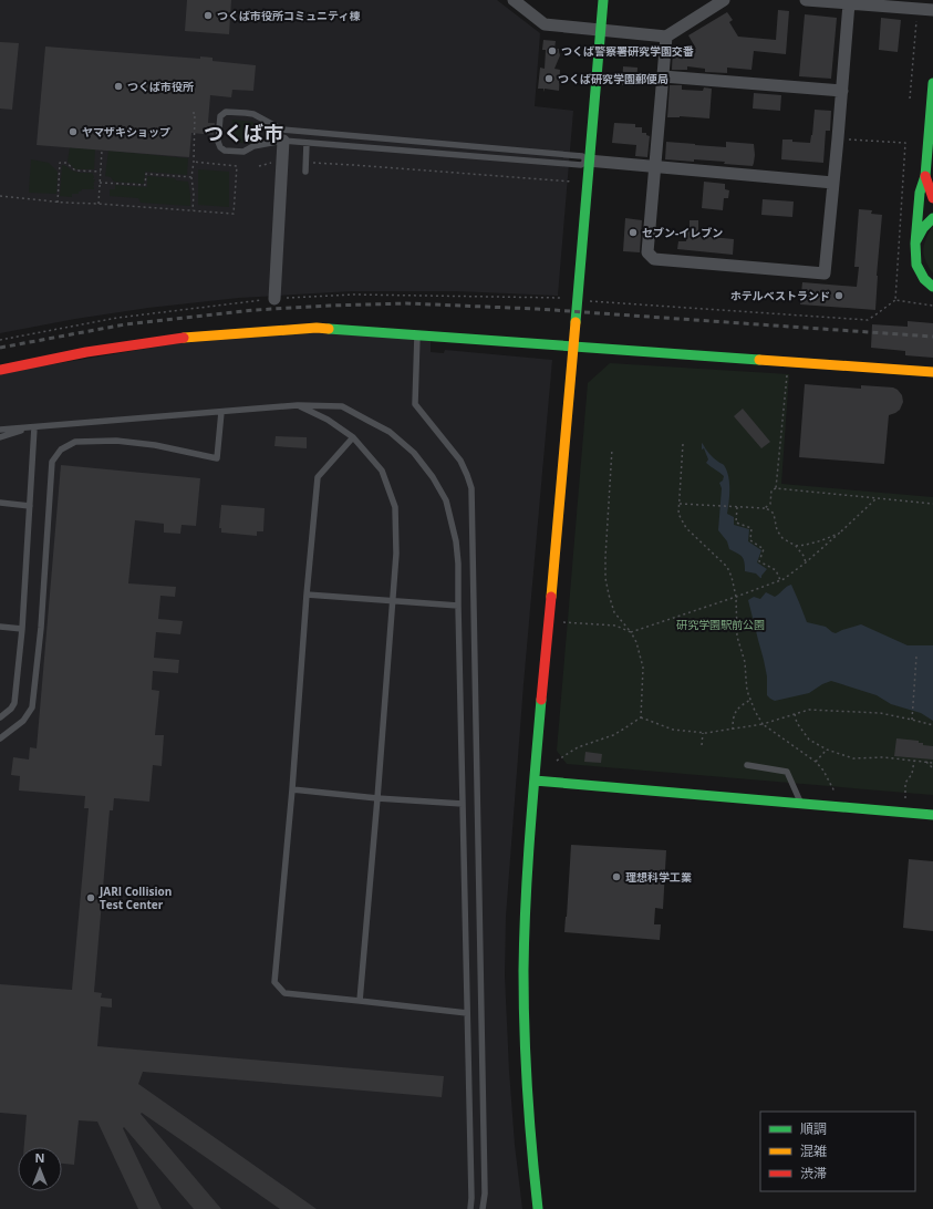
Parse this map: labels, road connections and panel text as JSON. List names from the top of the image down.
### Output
{
  "districts": ["つくば市"],
  "parks": ["研究学園駅前公園"],
  "places": [
    "つくば市役所コミュニティ棟",
    "つくば警察署研究学園交番",
    "つくば研究学園郵便局",
    "つくば市役所",
    "ヤマザキショップ",
    "セブン-イレブン",
    "ホテルベストランド",
    "理想科学工業",
    "JARI Collision Test Center"
  ],
  "legend": ["順調", "混雑", "渋滞"],
  "north": "top"
}
